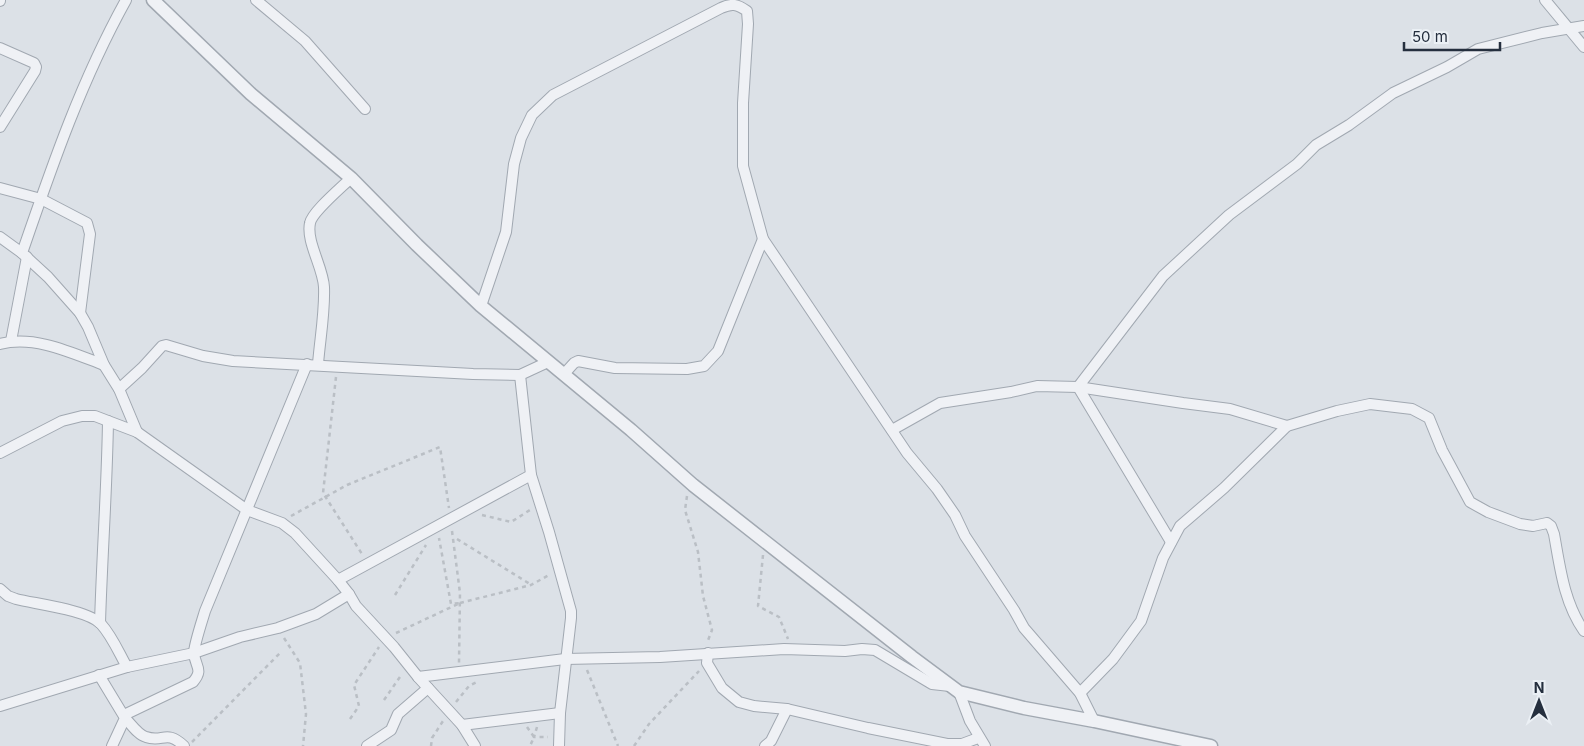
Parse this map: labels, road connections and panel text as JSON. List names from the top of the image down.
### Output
{
  "scale_bar": "50 m",
  "north": "top"
}
